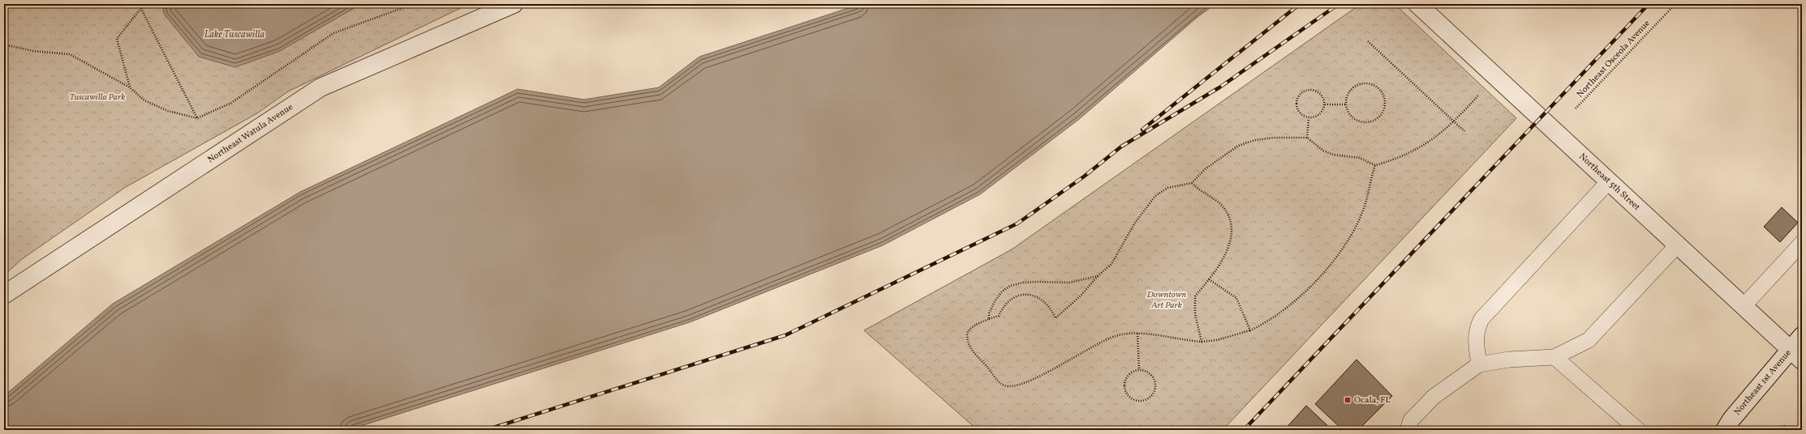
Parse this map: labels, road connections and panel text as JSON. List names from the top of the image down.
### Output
{
  "streets": {
    "street": ["Northeast Watula Avenue", "Northeast 5th Street", "Northeast 1st Avenue"],
    "path": ["Northeast Osceola Avenue"]
  },
  "crossings": [
    ["Northeast 5th Street", "Northeast 1st Avenue"]
  ],
  "water": ["Lake Tuscawilla"],
  "parks": ["Tuscawilla Park", "Downtown Art Park"],
  "places": {
    "transit": ["Ocala, FL"]
  }
}
